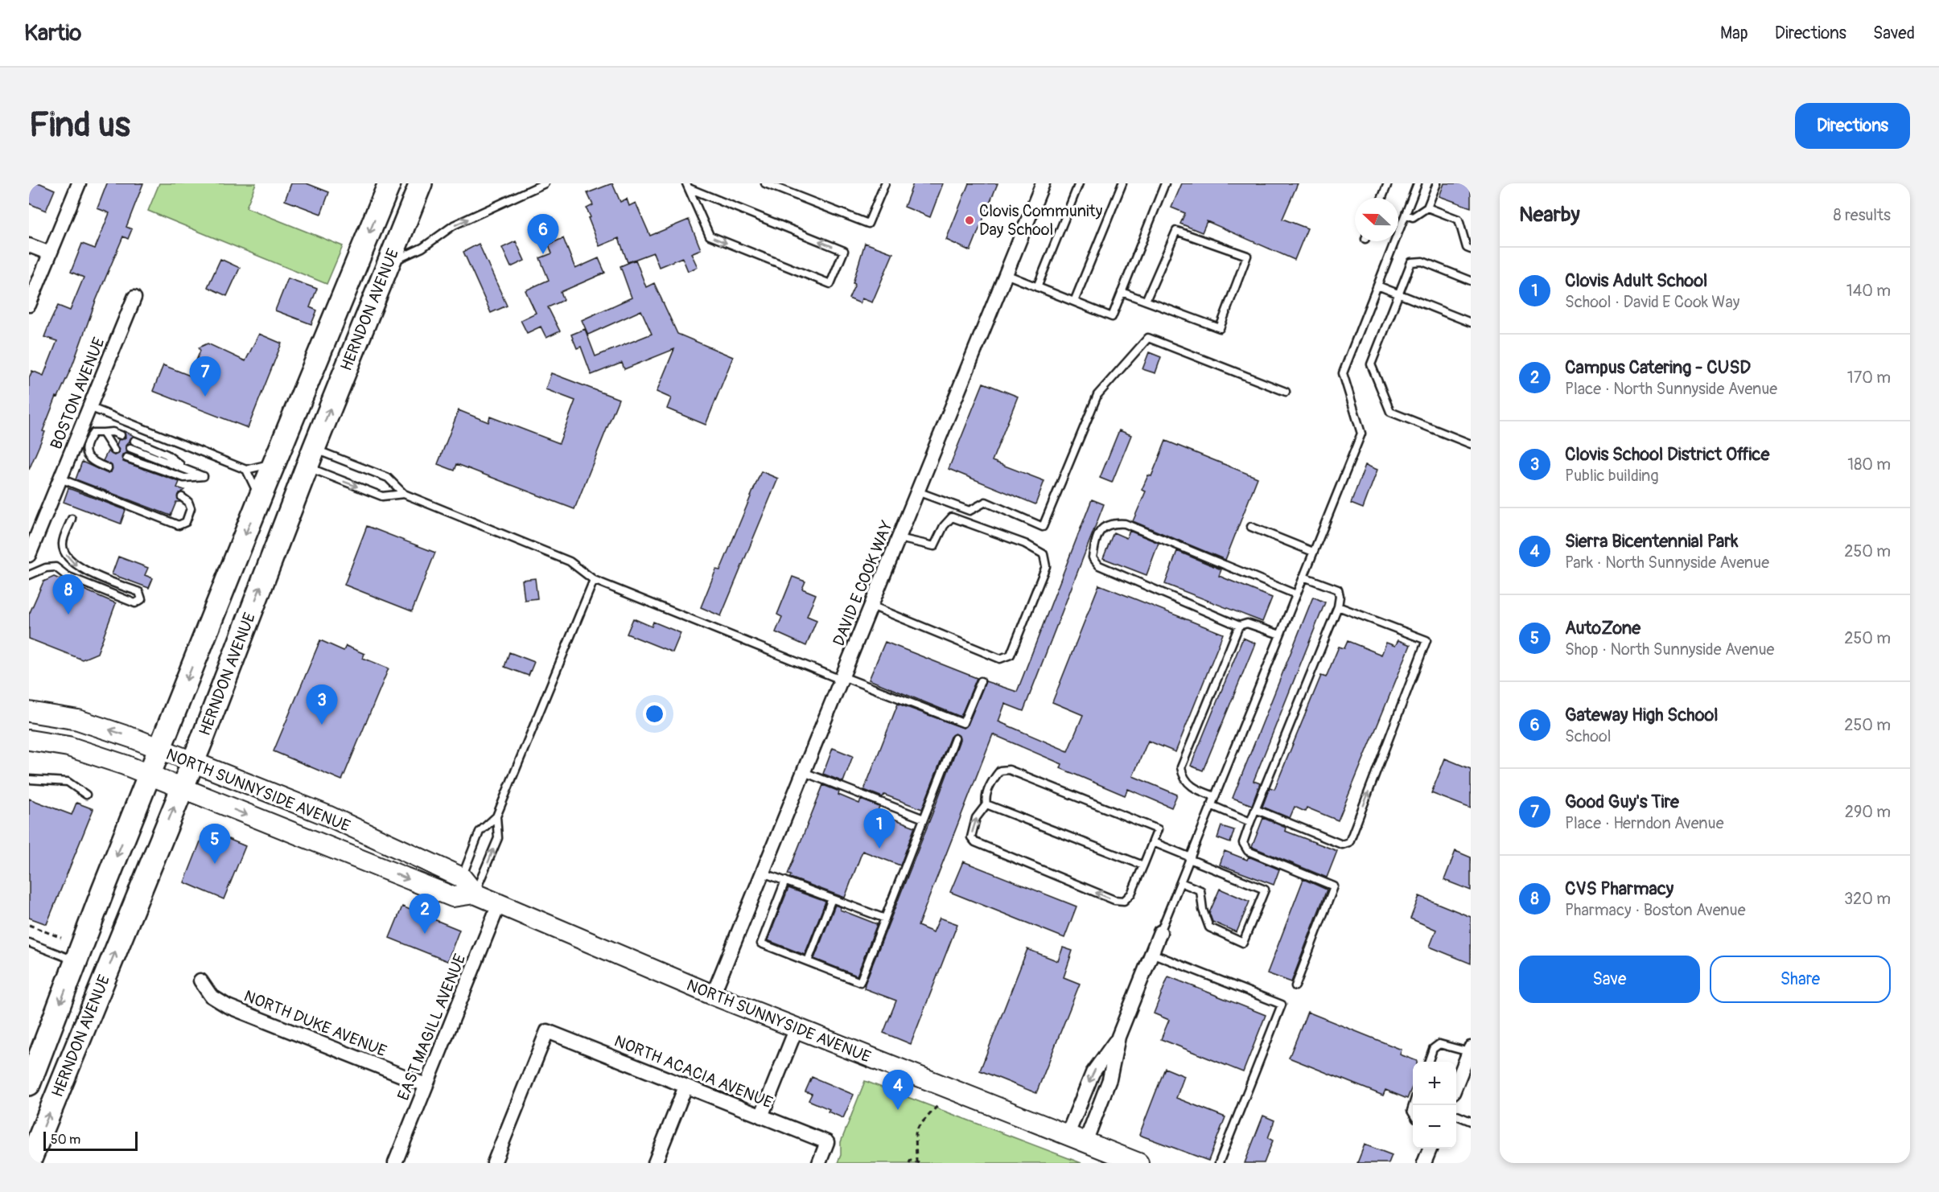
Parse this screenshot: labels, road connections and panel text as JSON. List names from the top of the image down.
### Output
{
  "streets": {
    "main road": ["HERNDON AVENUE", "NORTH SUNNYSIDE AVENUE"],
    "street": [
      "BOSTON AVENUE",
      "DAVID E COOK WAY",
      "NORTH DUKE AVENUE",
      "EAST MAGILL AVENUE",
      "NORTH ACACIA AVENUE"
    ]
  },
  "crossings": [
    ["HERNDON AVENUE", "NORTH SUNNYSIDE AVENUE"],
    ["DAVID E COOK WAY", "NORTH SUNNYSIDE AVENUE"],
    ["NORTH SUNNYSIDE AVENUE", "EAST MAGILL AVENUE"],
    ["NORTH DUKE AVENUE", "EAST MAGILL AVENUE"]
  ],
  "places": ["Clovis Community Day School"],
  "scale_bar": "50 m",
  "north": "left",
  "page": {
    "header": "Kartio",
    "nav": ["Map", "Directions", "Saved"],
    "buttons": [
      "Directions",
      ["Save", "Share"]
    ],
    "title": "Find us",
    "heading": ["Nearby", "8 results"],
    "pins": [
      "6",
      "7",
      "8",
      "3",
      "1",
      "5",
      "2",
      "4"
    ],
    "list": [
      {
        "mark": "1",
        "name": "Clovis Adult School",
        "note": "School · David E Cook Way",
        "value": "140 m"
      },
      {
        "mark": "2",
        "name": "Campus Catering - CUSD",
        "note": "Place · North Sunnyside Avenue",
        "value": "170 m"
      },
      {
        "mark": "3",
        "name": "Clovis School District Office",
        "note": "Public building",
        "value": "180 m"
      },
      {
        "mark": "4",
        "name": "Sierra Bicentennial Park",
        "note": "Park · North Sunnyside Avenue",
        "value": "250 m"
      },
      {
        "mark": "5",
        "name": "AutoZone",
        "note": "Shop · North Sunnyside Avenue",
        "value": "250 m"
      },
      {
        "mark": "6",
        "name": "Gateway High School",
        "note": "School",
        "value": "250 m"
      },
      {
        "mark": "7",
        "name": "Good Guy's Tire",
        "note": "Place · Herndon Avenue",
        "value": "290 m"
      },
      {
        "mark": "8",
        "name": "CVS Pharmacy",
        "note": "Pharmacy · Boston Avenue",
        "value": "320 m"
      }
    ],
    "map_buttons": ["+", "−"],
    "scale": "50 m"
  }
}
